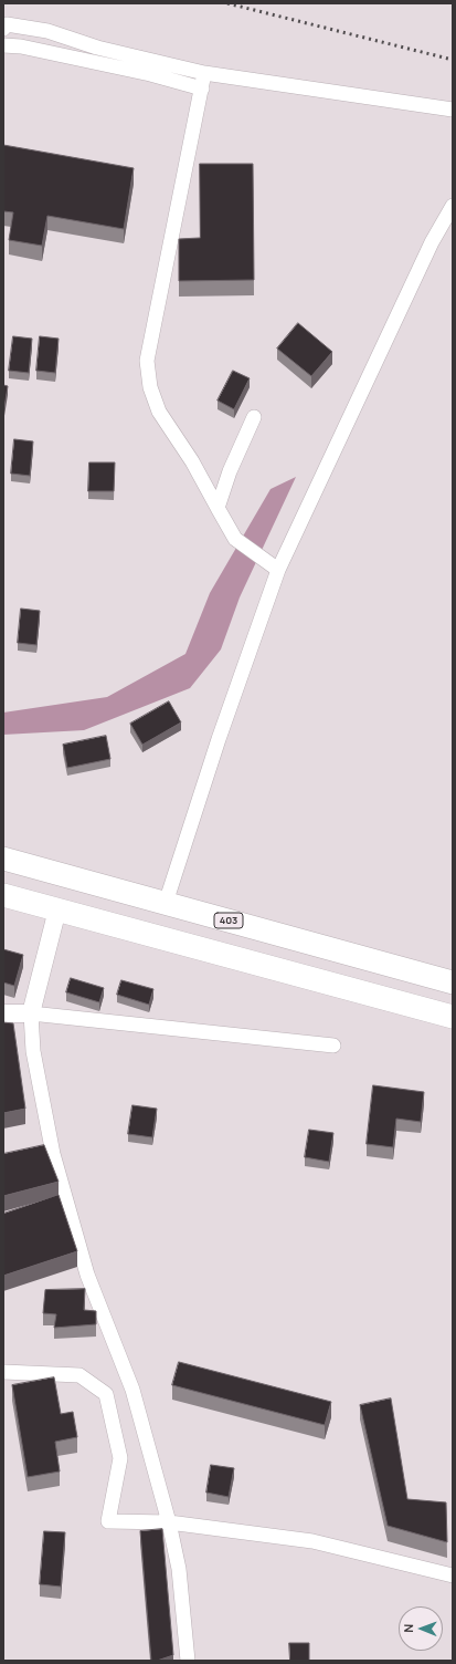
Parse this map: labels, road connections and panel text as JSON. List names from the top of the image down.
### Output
{
  "streets": {
    "highway": ["403"]
  },
  "north": "left"
}
